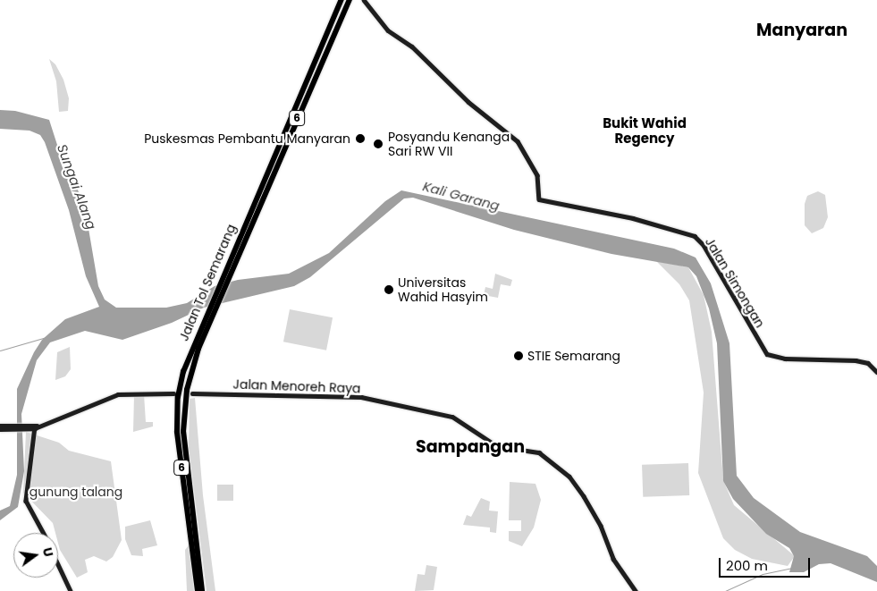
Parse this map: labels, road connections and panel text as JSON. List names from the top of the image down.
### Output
{
  "streets": {
    "highway": ["6", "Jalan Tol Semarang"],
    "main road": ["Jalan Simongan", "Jalan Menoreh Raya"]
  },
  "districts": ["Manyaran", "Bukit Wahid Regency", "Sampangan"],
  "water": ["Sungai Alang", "Kali Garang"],
  "parks": ["gunung talang"],
  "places": [
    "Puskesmas Pembantu Manyaran",
    "Posyandu Kenanga Sari RW VII",
    "Universitas Wahid Hasyim",
    "STIE Semarang"
  ],
  "scale_bar": "200 m",
  "north": "right"
}
